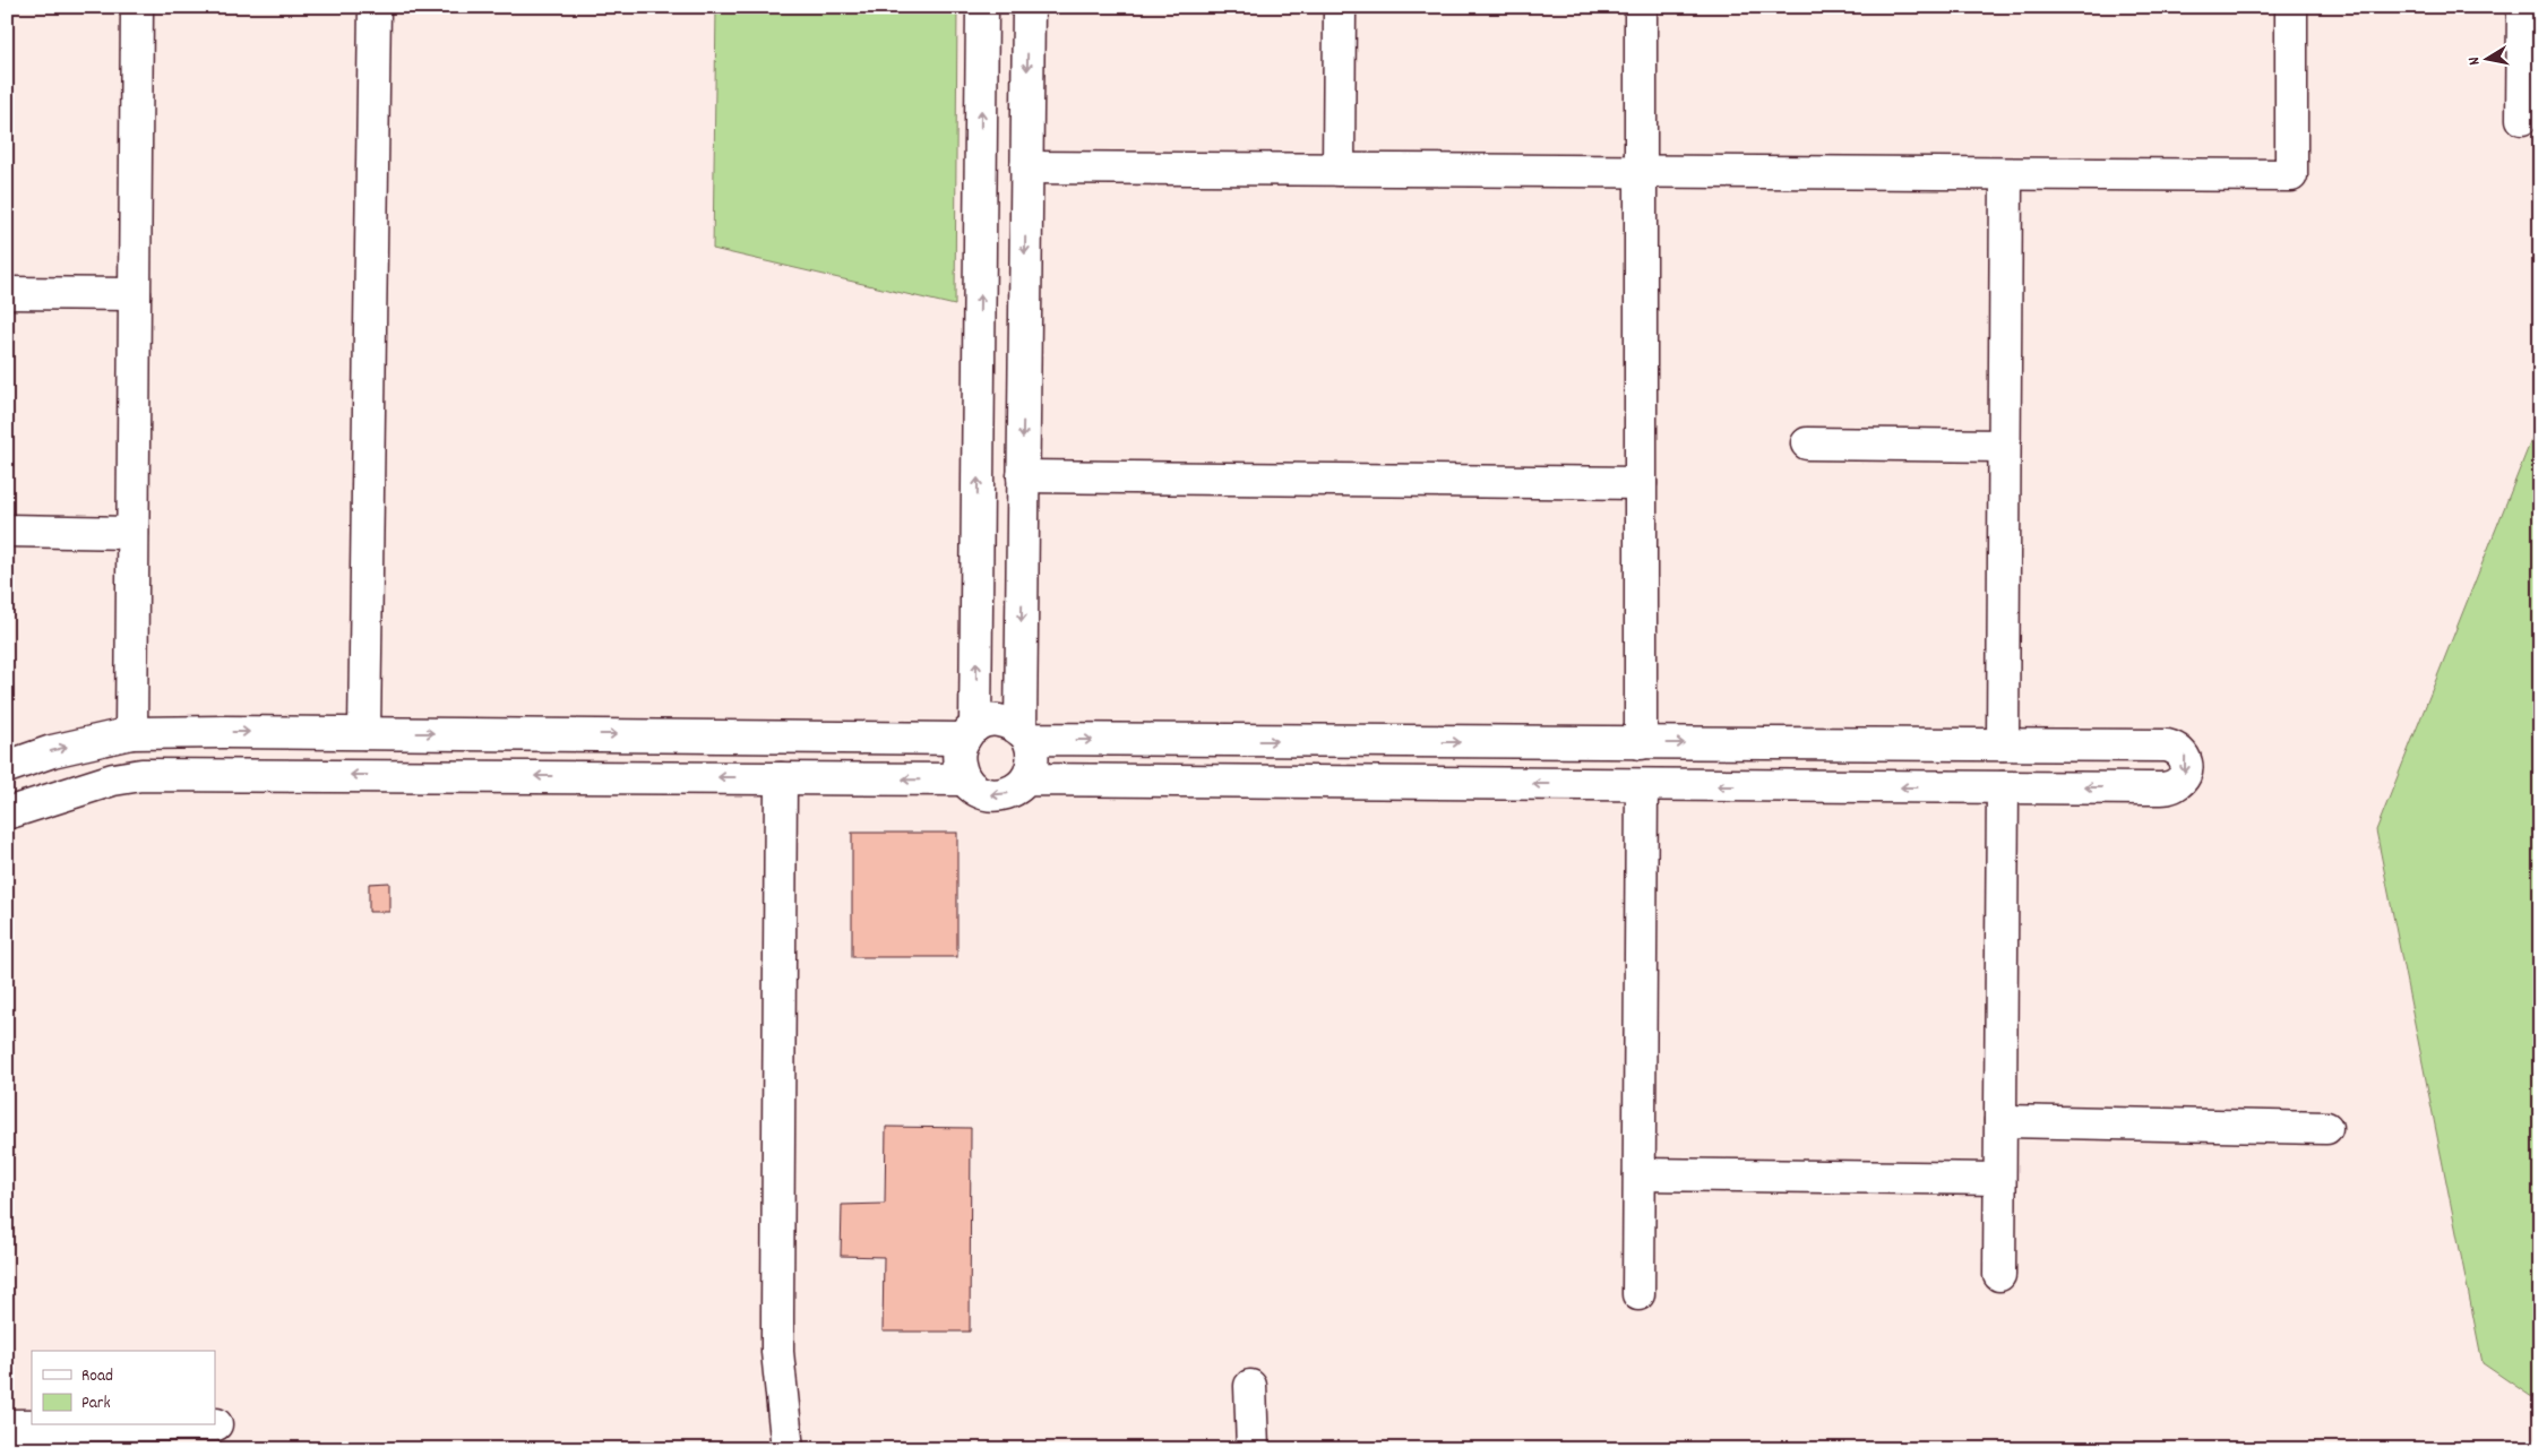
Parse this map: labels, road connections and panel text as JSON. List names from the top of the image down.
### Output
{
  "legend": ["Road", "Park"],
  "north": "left"
}
